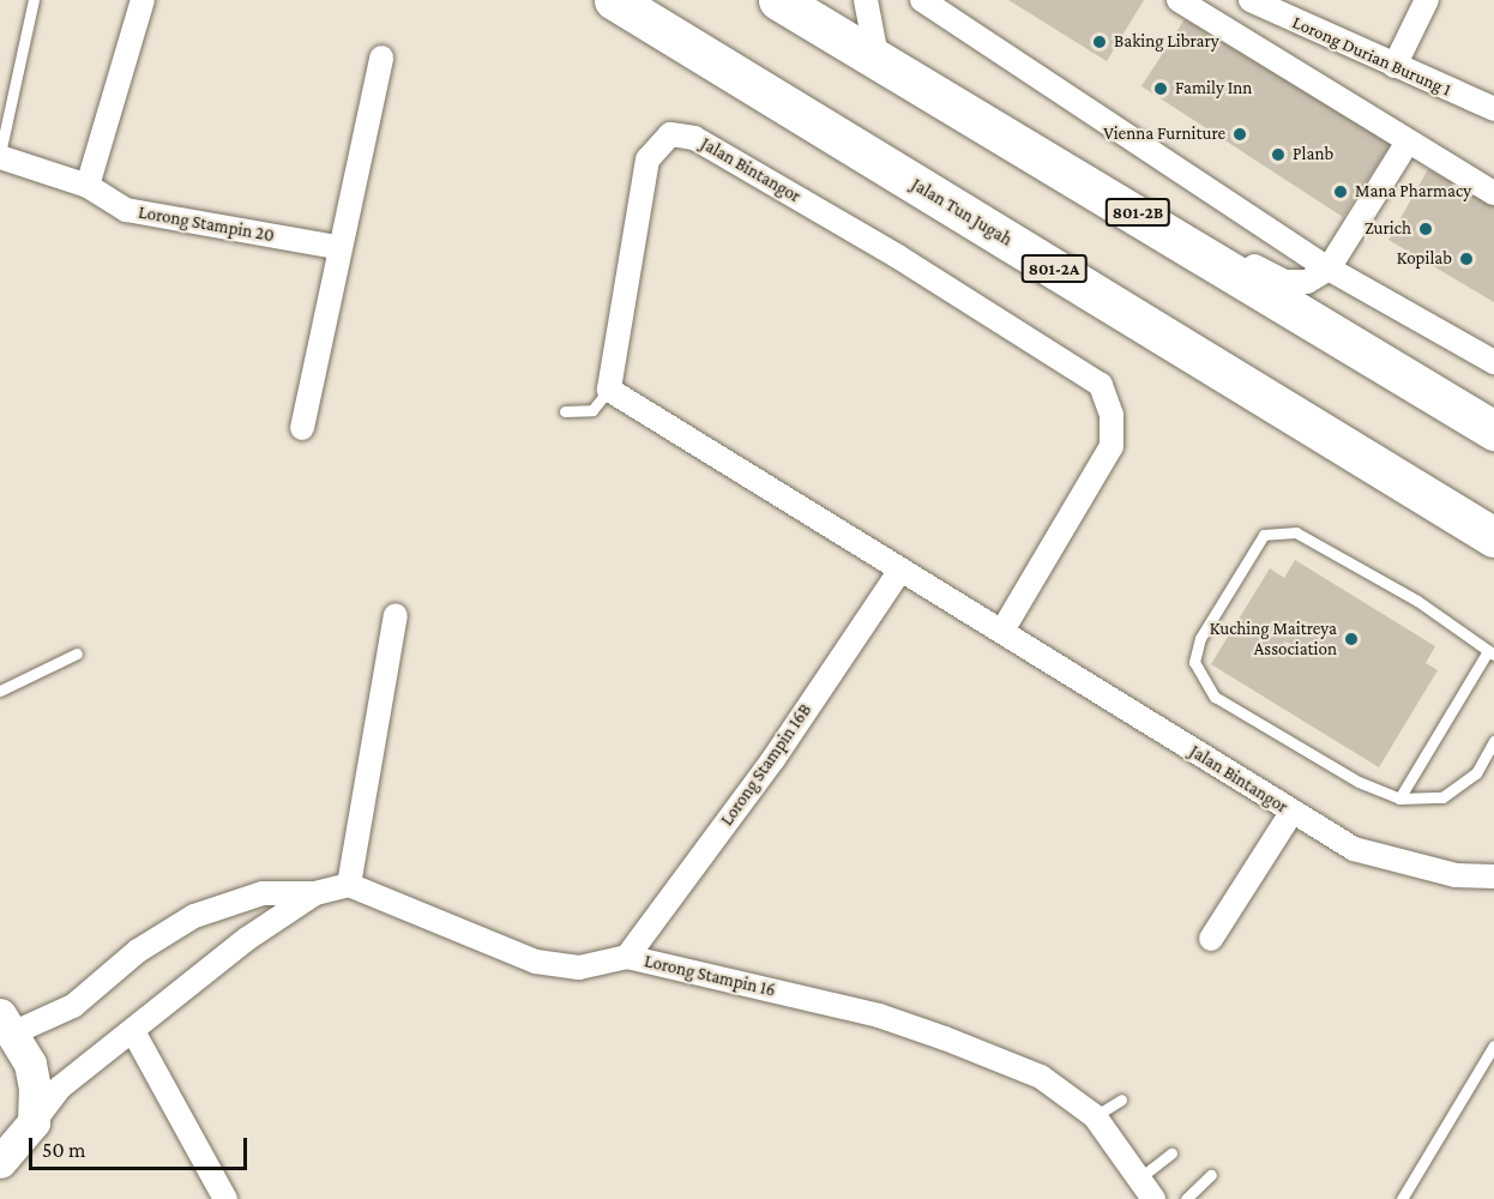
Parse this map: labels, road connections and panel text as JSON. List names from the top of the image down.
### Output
{
  "streets": {
    "highway": ["Jalan Tun Jugah", "801-2B", "801-2A"],
    "street": [
      "Lorong Durian Burung 1",
      "Jalan Bintangor",
      "Lorong Stampin 20",
      "Lorong Stampin 16B",
      "Lorong Stampin 16"
    ]
  },
  "crossings": [
    ["Jalan Bintangor", "Lorong Stampin 16B"],
    ["Lorong Stampin 16B", "Lorong Stampin 16"]
  ],
  "places": [
    "Baking Library",
    "Family Inn",
    "Vienna Furniture",
    "Planb",
    "Mana Pharmacy",
    "Zurich",
    "Kopilab",
    "Kuching Maitreya Association"
  ],
  "scale_bar": "50 m"
}
